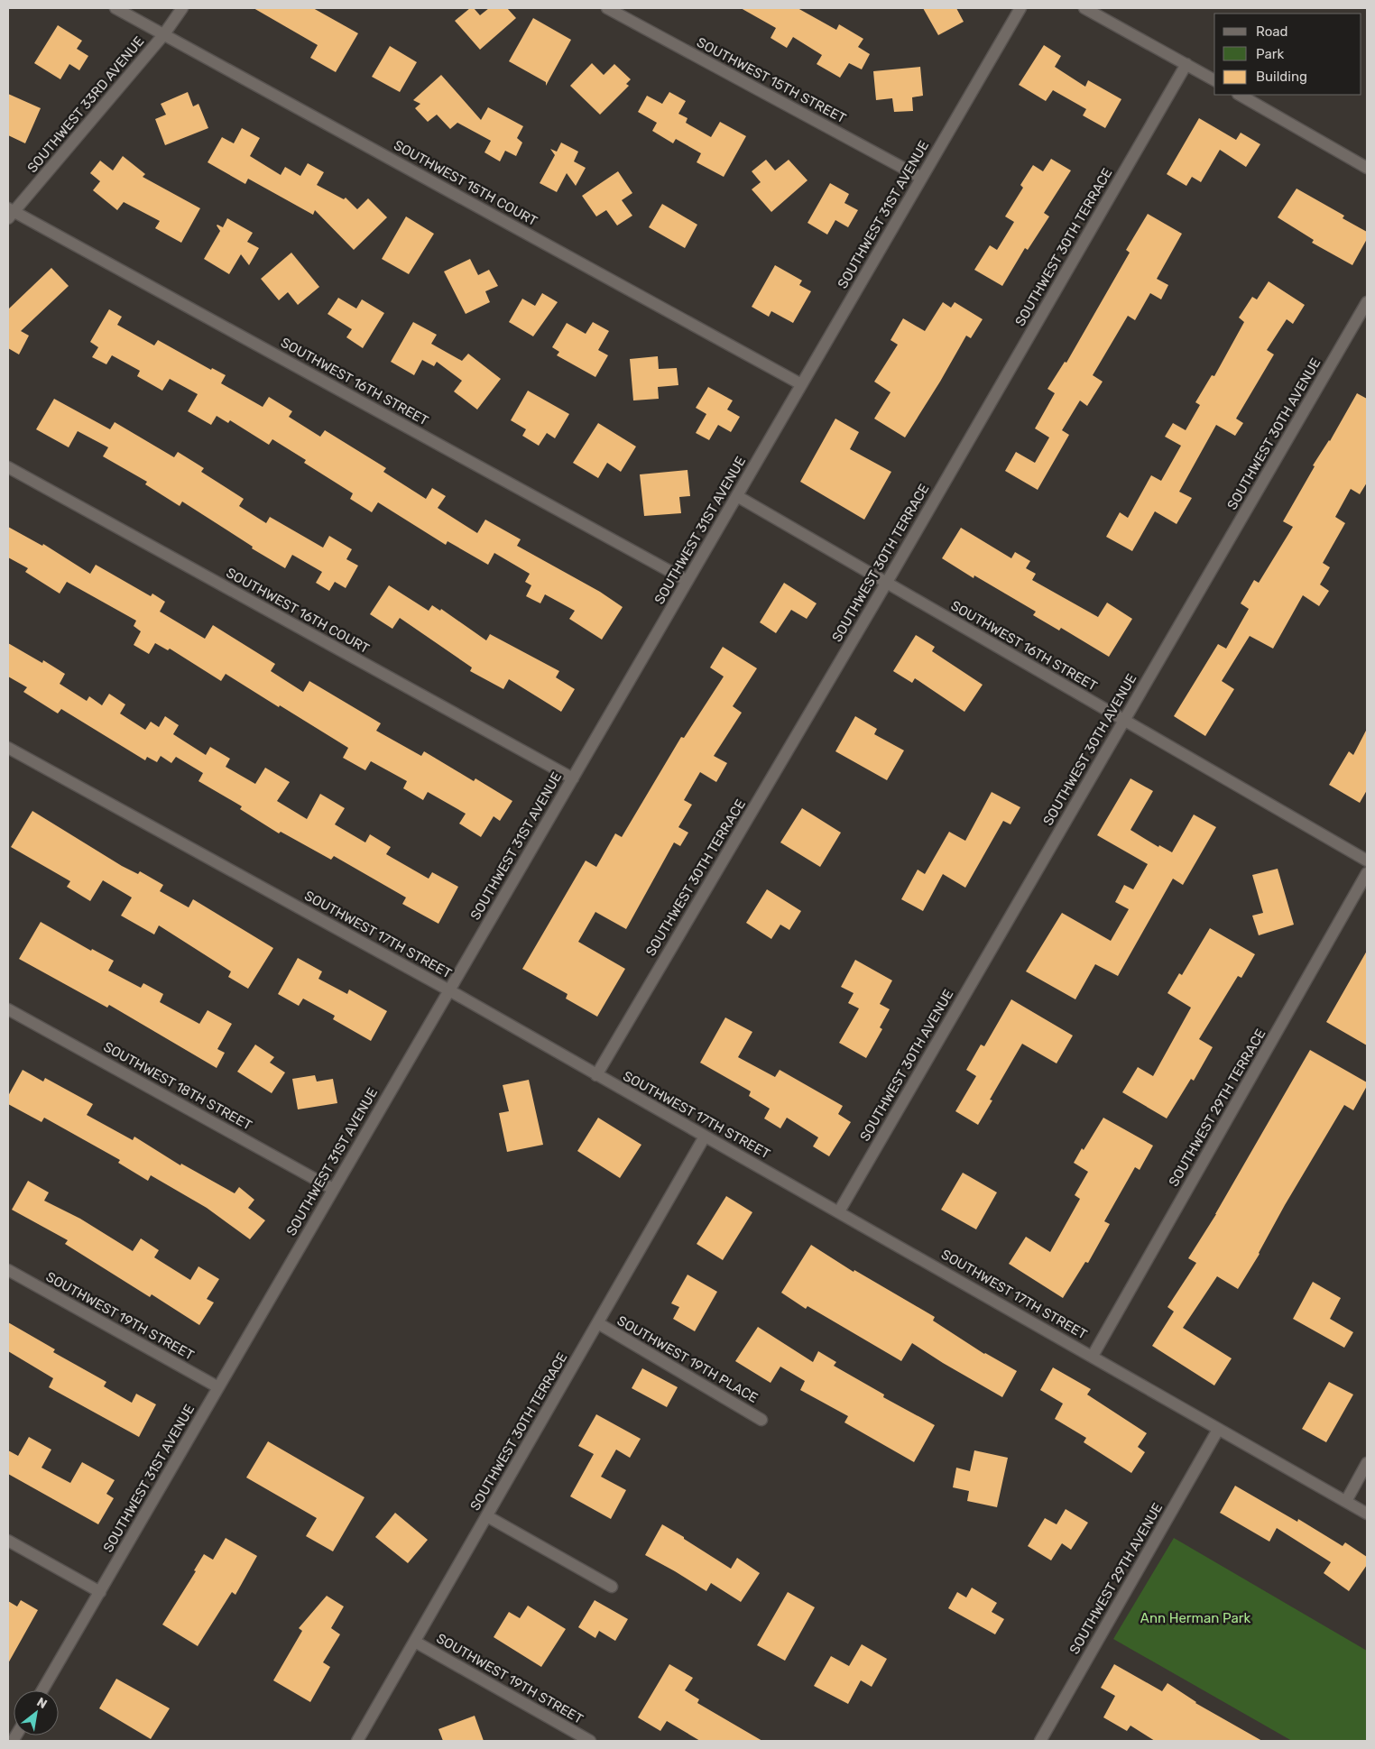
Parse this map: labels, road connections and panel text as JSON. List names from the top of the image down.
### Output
{
  "streets": {
    "street": [
      "SOUTHWEST 15TH STREET",
      "SOUTHWEST 33RD AVENUE",
      "SOUTHWEST 15TH COURT",
      "SOUTHWEST 31ST AVENUE",
      "SOUTHWEST 30TH TERRACE",
      "SOUTHWEST 16TH STREET",
      "SOUTHWEST 30TH AVENUE",
      "SOUTHWEST 16TH COURT",
      "SOUTHWEST 17TH STREET",
      "SOUTHWEST 18TH STREET",
      "SOUTHWEST 29TH TERRACE",
      "SOUTHWEST 19TH STREET",
      "SOUTHWEST 19TH PLACE",
      "SOUTHWEST 29TH AVENUE"
    ]
  },
  "crossings": [
    ["SOUTHWEST 15TH STREET", "SOUTHWEST 31ST AVENUE"],
    ["SOUTHWEST 33RD AVENUE", "SOUTHWEST 15TH COURT"],
    ["SOUTHWEST 33RD AVENUE", "SOUTHWEST 16TH STREET"],
    ["SOUTHWEST 15TH COURT", "SOUTHWEST 31ST AVENUE"],
    ["SOUTHWEST 31ST AVENUE", "SOUTHWEST 16TH STREET"],
    ["SOUTHWEST 31ST AVENUE", "SOUTHWEST 16TH COURT"],
    ["SOUTHWEST 31ST AVENUE", "SOUTHWEST 17TH STREET"],
    ["SOUTHWEST 31ST AVENUE", "SOUTHWEST 18TH STREET"],
    ["SOUTHWEST 31ST AVENUE", "SOUTHWEST 19TH STREET"],
    ["SOUTHWEST 30TH TERRACE", "SOUTHWEST 16TH STREET"],
    ["SOUTHWEST 30TH TERRACE", "SOUTHWEST 17TH STREET"],
    ["SOUTHWEST 30TH TERRACE", "SOUTHWEST 19TH STREET"],
    ["SOUTHWEST 30TH TERRACE", "SOUTHWEST 19TH PLACE"],
    ["SOUTHWEST 16TH STREET", "SOUTHWEST 30TH AVENUE"],
    ["SOUTHWEST 30TH AVENUE", "SOUTHWEST 17TH STREET"],
    ["SOUTHWEST 17TH STREET", "SOUTHWEST 29TH TERRACE"],
    ["SOUTHWEST 17TH STREET", "SOUTHWEST 29TH AVENUE"]
  ],
  "parks": ["Ann Herman Park"],
  "legend": ["Road", "Park", "Building"],
  "north": "top right"
}
